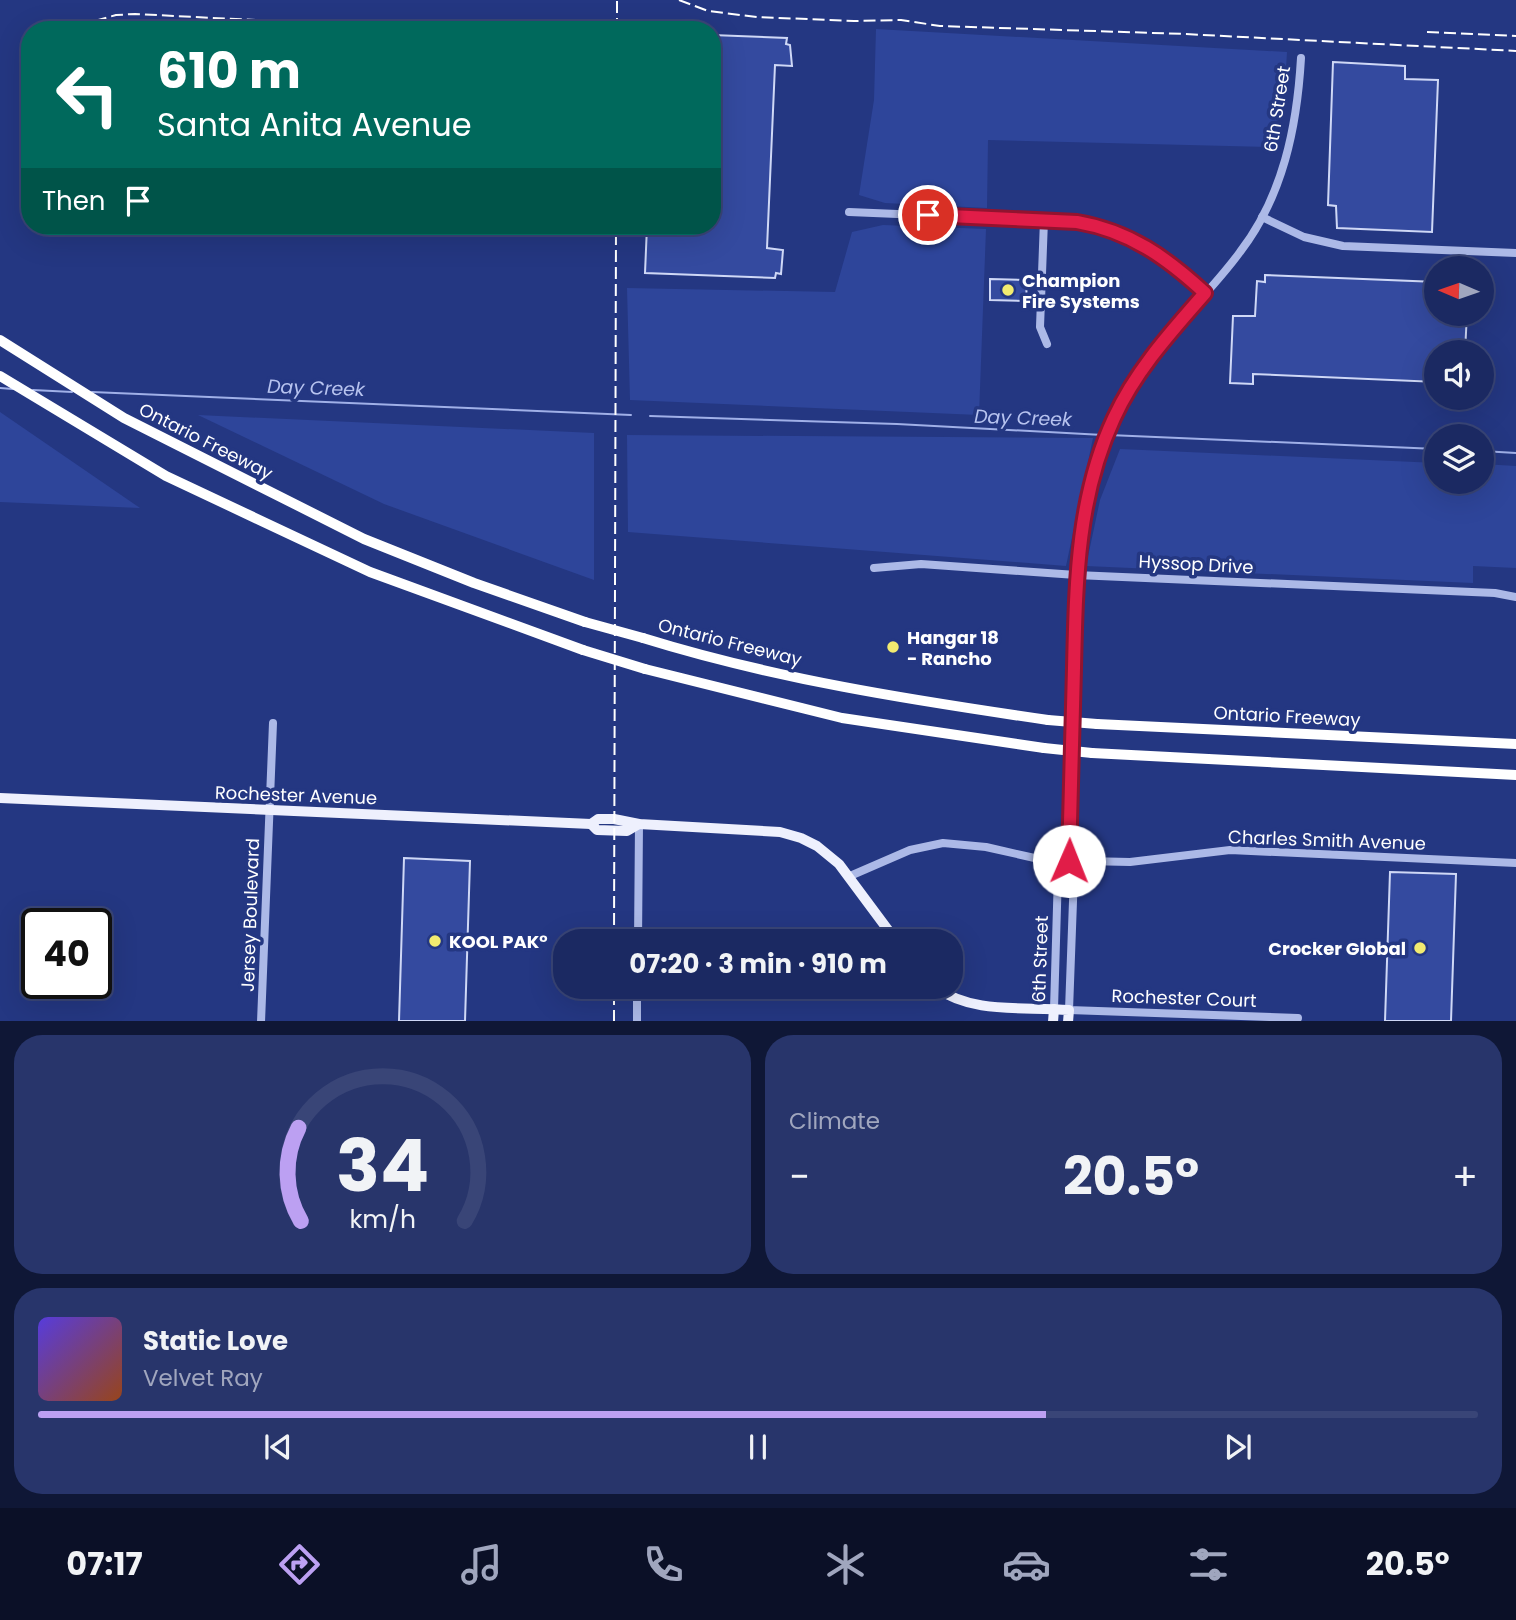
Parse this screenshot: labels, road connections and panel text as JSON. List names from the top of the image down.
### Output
{
  "streets": {
    "highway": ["Ontario Freeway"],
    "main road": ["6th Street", "Rochester Avenue"],
    "street": [
      "Hyssop Drive",
      "Charles Smith Avenue",
      "Jersey Boulevard",
      "Rochester Court"
    ]
  },
  "crossings": [
    ["6th Street", "Hyssop Drive"],
    ["6th Street", "Charles Smith Avenue"],
    ["6th Street", "Rochester Court"],
    ["Rochester Avenue", "Charles Smith Avenue"],
    ["Rochester Avenue", "Jersey Boulevard"]
  ],
  "water": ["Day Creek"],
  "places": [
    "Champion Fire Systems",
    "Hangar 18 - Rancho",
    "KOOL PAK°",
    "Crocker Global"
  ],
  "north": "left",
  "page": {
    "turn": ["610 m", "Santa Anita Avenue"],
    "then": "Then",
    "limit": "40",
    "trip": "07:20 · 3 min · 910 m",
    "tile": "Climate",
    "heat": ["−", "20.5°", "+"],
    "song": ["Static Love", "Velvet Ray"],
    "tabs": ["07:17", "20.5°"],
    "gauge": ["34", "km/h"]
  }
}
